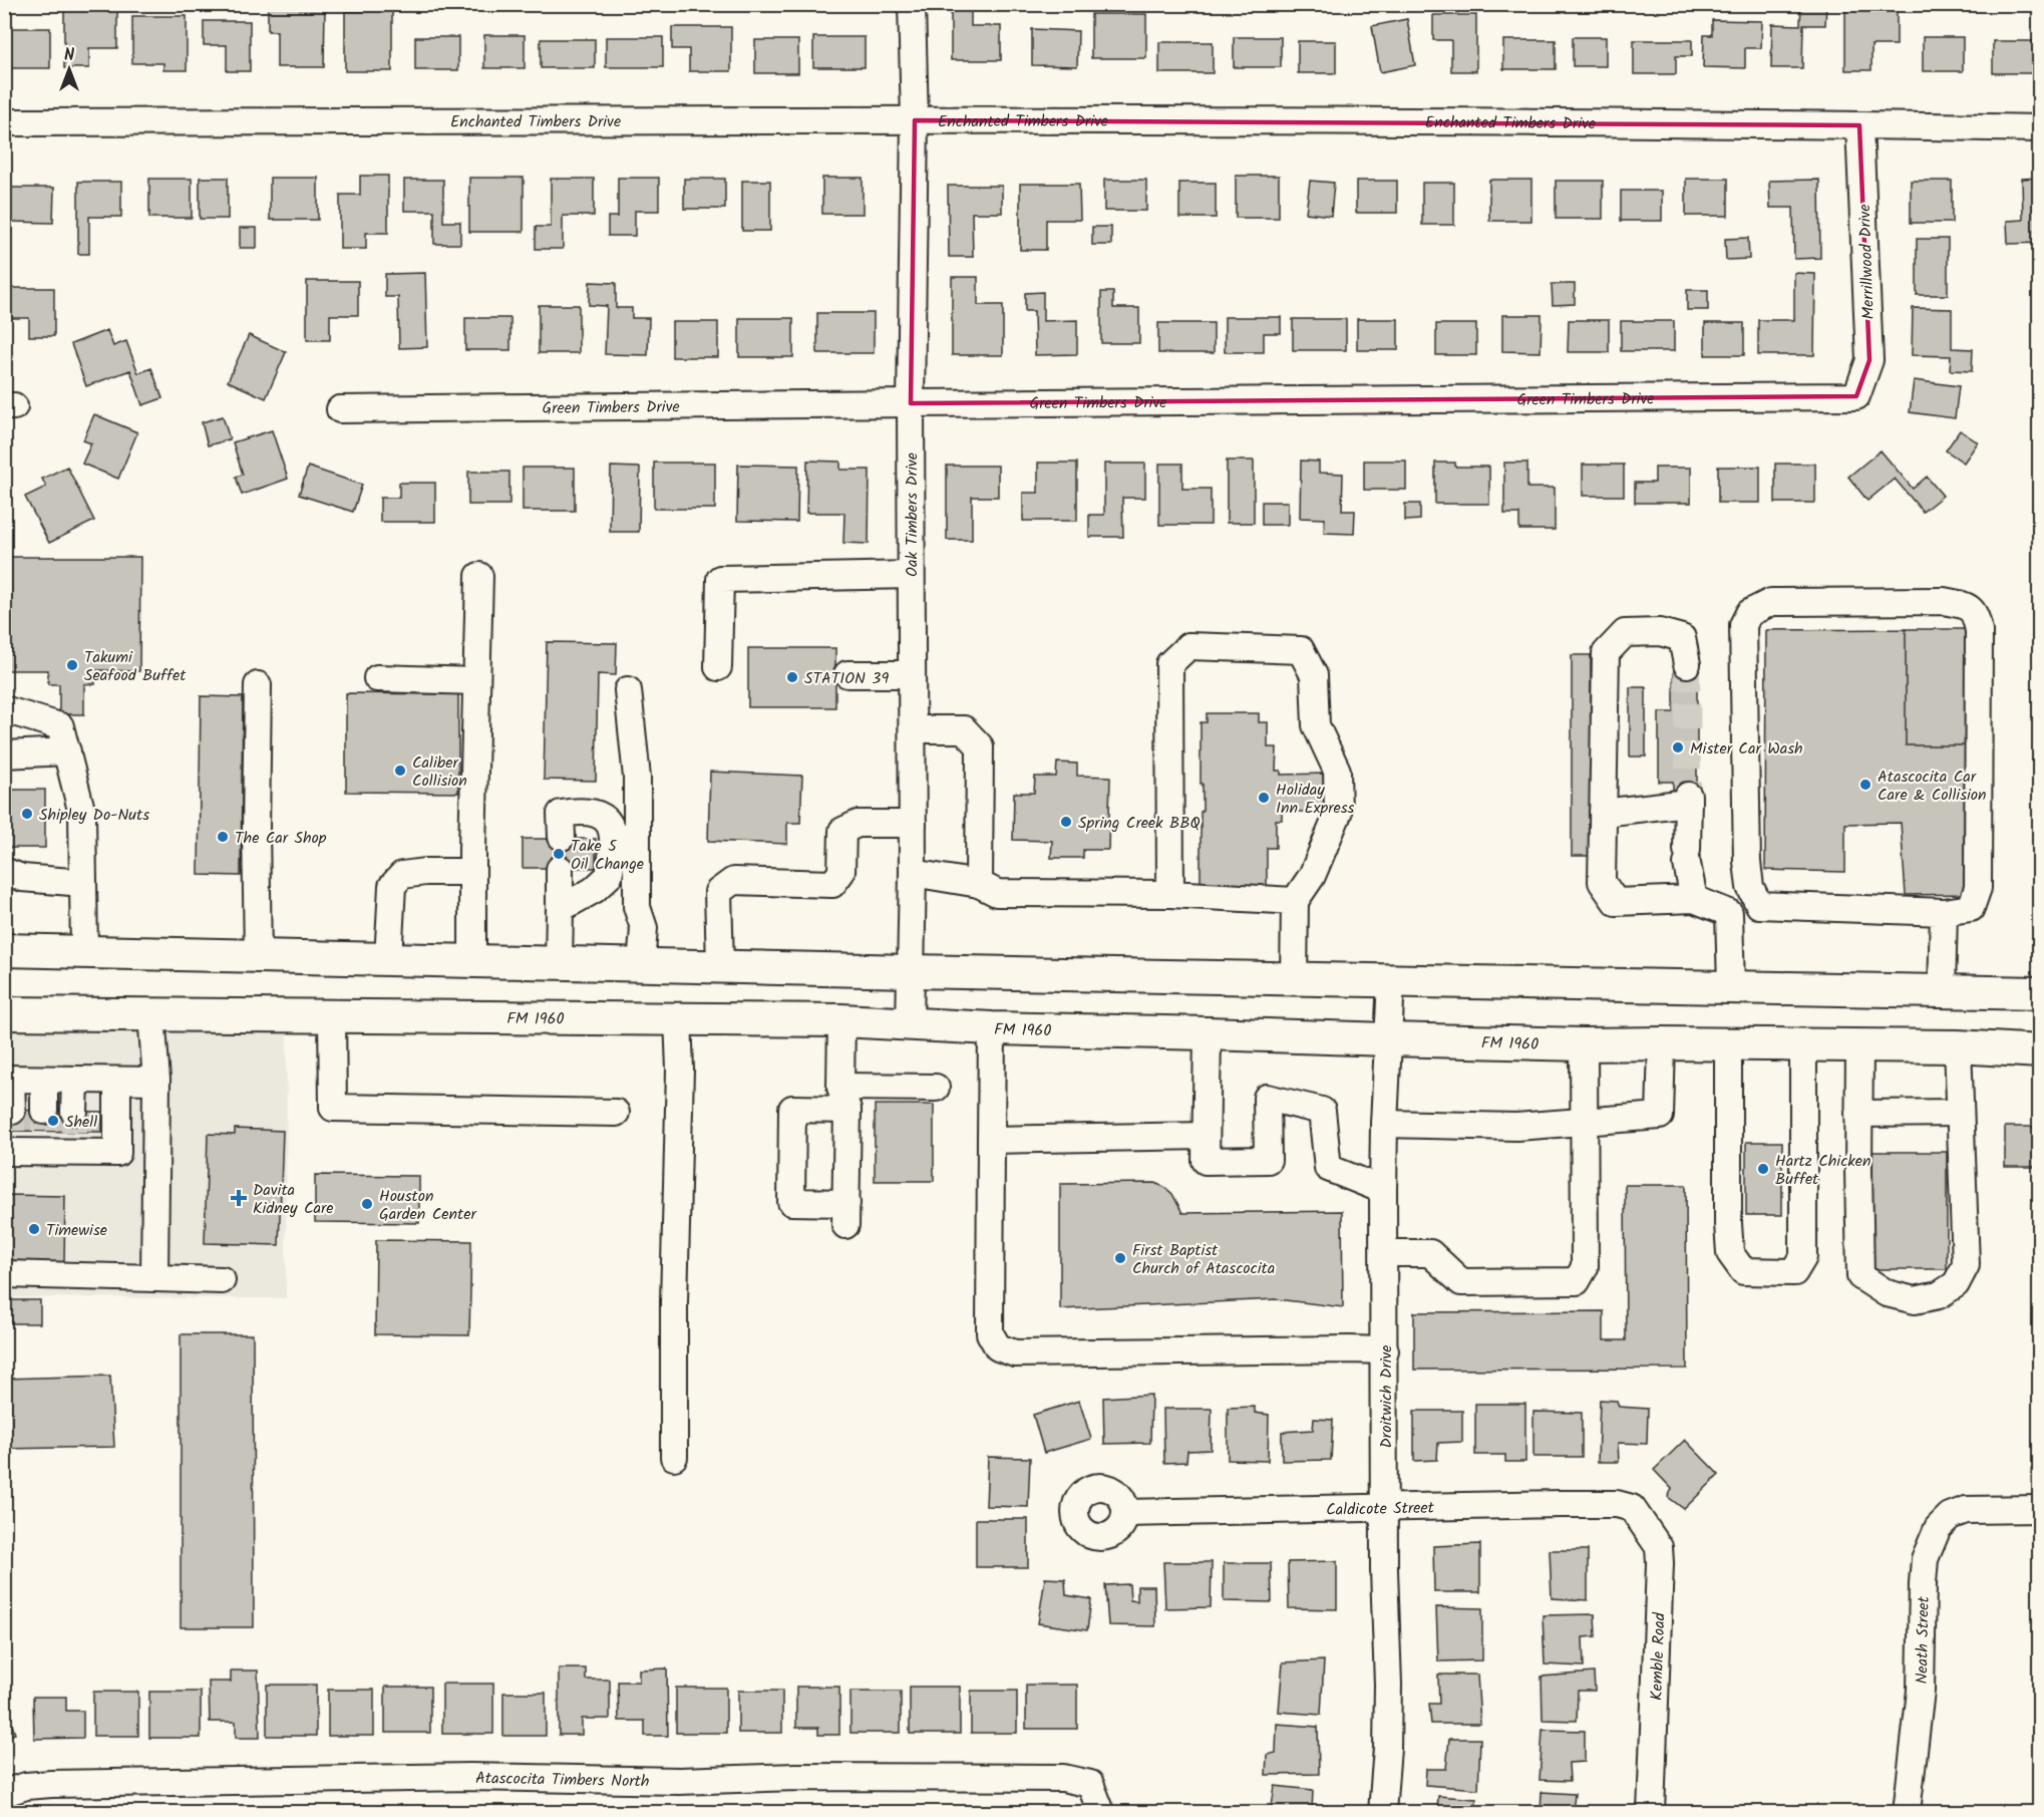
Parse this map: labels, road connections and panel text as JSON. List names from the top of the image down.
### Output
{
  "streets": {
    "main road": ["FM 1960"],
    "street": [
      "Enchanted Timbers Drive",
      "Merrillwood Drive",
      "Green Timbers Drive",
      "Oak Timbers Drive",
      "Droitwich Drive",
      "Caldicote Street",
      "Neath Street",
      "Kemble Road",
      "Atascocita Timbers North"
    ]
  },
  "crossings": [
    ["Enchanted Timbers Drive", "Merrillwood Drive"],
    ["Enchanted Timbers Drive", "Oak Timbers Drive"],
    ["Merrillwood Drive", "Green Timbers Drive"],
    ["Green Timbers Drive", "Oak Timbers Drive"],
    ["Oak Timbers Drive", "FM 1960"],
    ["FM 1960", "Droitwich Drive"],
    ["Droitwich Drive", "Caldicote Street"],
    ["Caldicote Street", "Kemble Road"]
  ],
  "places": {
    "other": [
      "Takumi Seafood Buffet",
      "STATION 39",
      "Mister Car Wash",
      "Caliber Collision",
      "Atascocita Car Care & Collision",
      "Holiday Inn Express",
      "Shipley Do-Nuts",
      "Spring Creek BBQ",
      "The Car Shop",
      "Take 5 Oil Change",
      "Shell",
      "Hartz Chicken Buffet",
      "Houston Garden Center",
      "Timewise",
      "First Baptist Church of Atascocita"
    ],
    "health": ["Davita Kidney Care"]
  },
  "north": "top"
}
